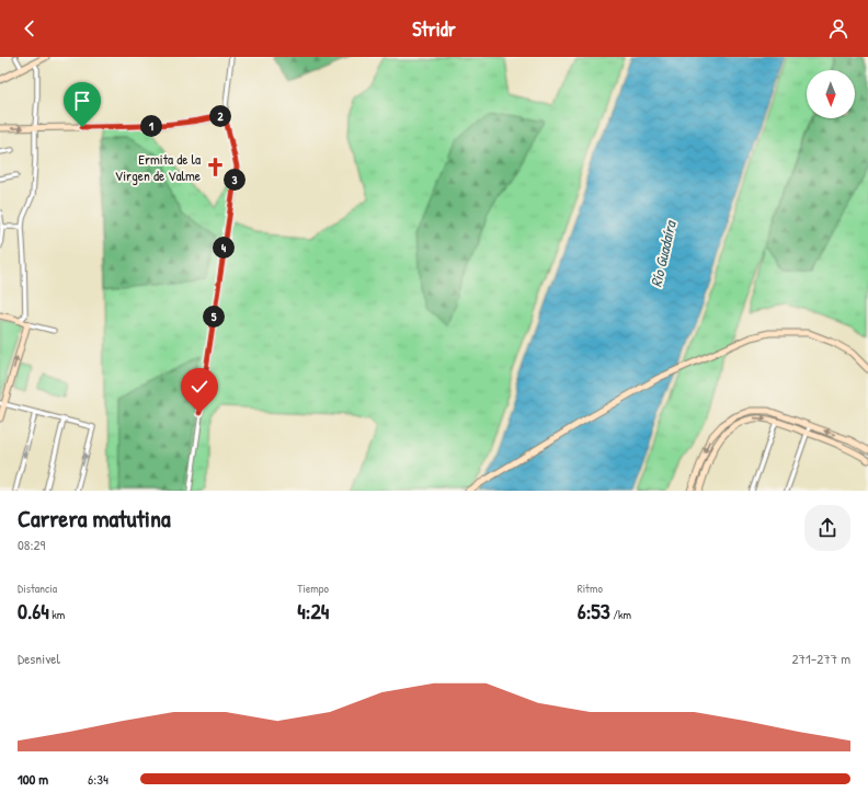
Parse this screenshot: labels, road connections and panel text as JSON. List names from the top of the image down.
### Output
{
  "water": ["Río Guadaíra"],
  "places": {
    "church": ["Ermita de la Virgen de Valme"]
  },
  "north": "bottom",
  "page": {
    "header": "Stridr",
    "pins": [
      "2",
      "1",
      "3",
      "4",
      "5"
    ],
    "heading": ["Carrera matutina", "08:29"],
    "stats": [
      ["Distancia", "0.64 km"],
      ["Tiempo", "4:24"],
      ["Ritmo", "6:53 /km"]
    ],
    "chart": ["Desnivel", "271–277 m"],
    "list": [
      {
        "name": "100 m",
        "note": "6:34"
      }
    ]
  }
}
